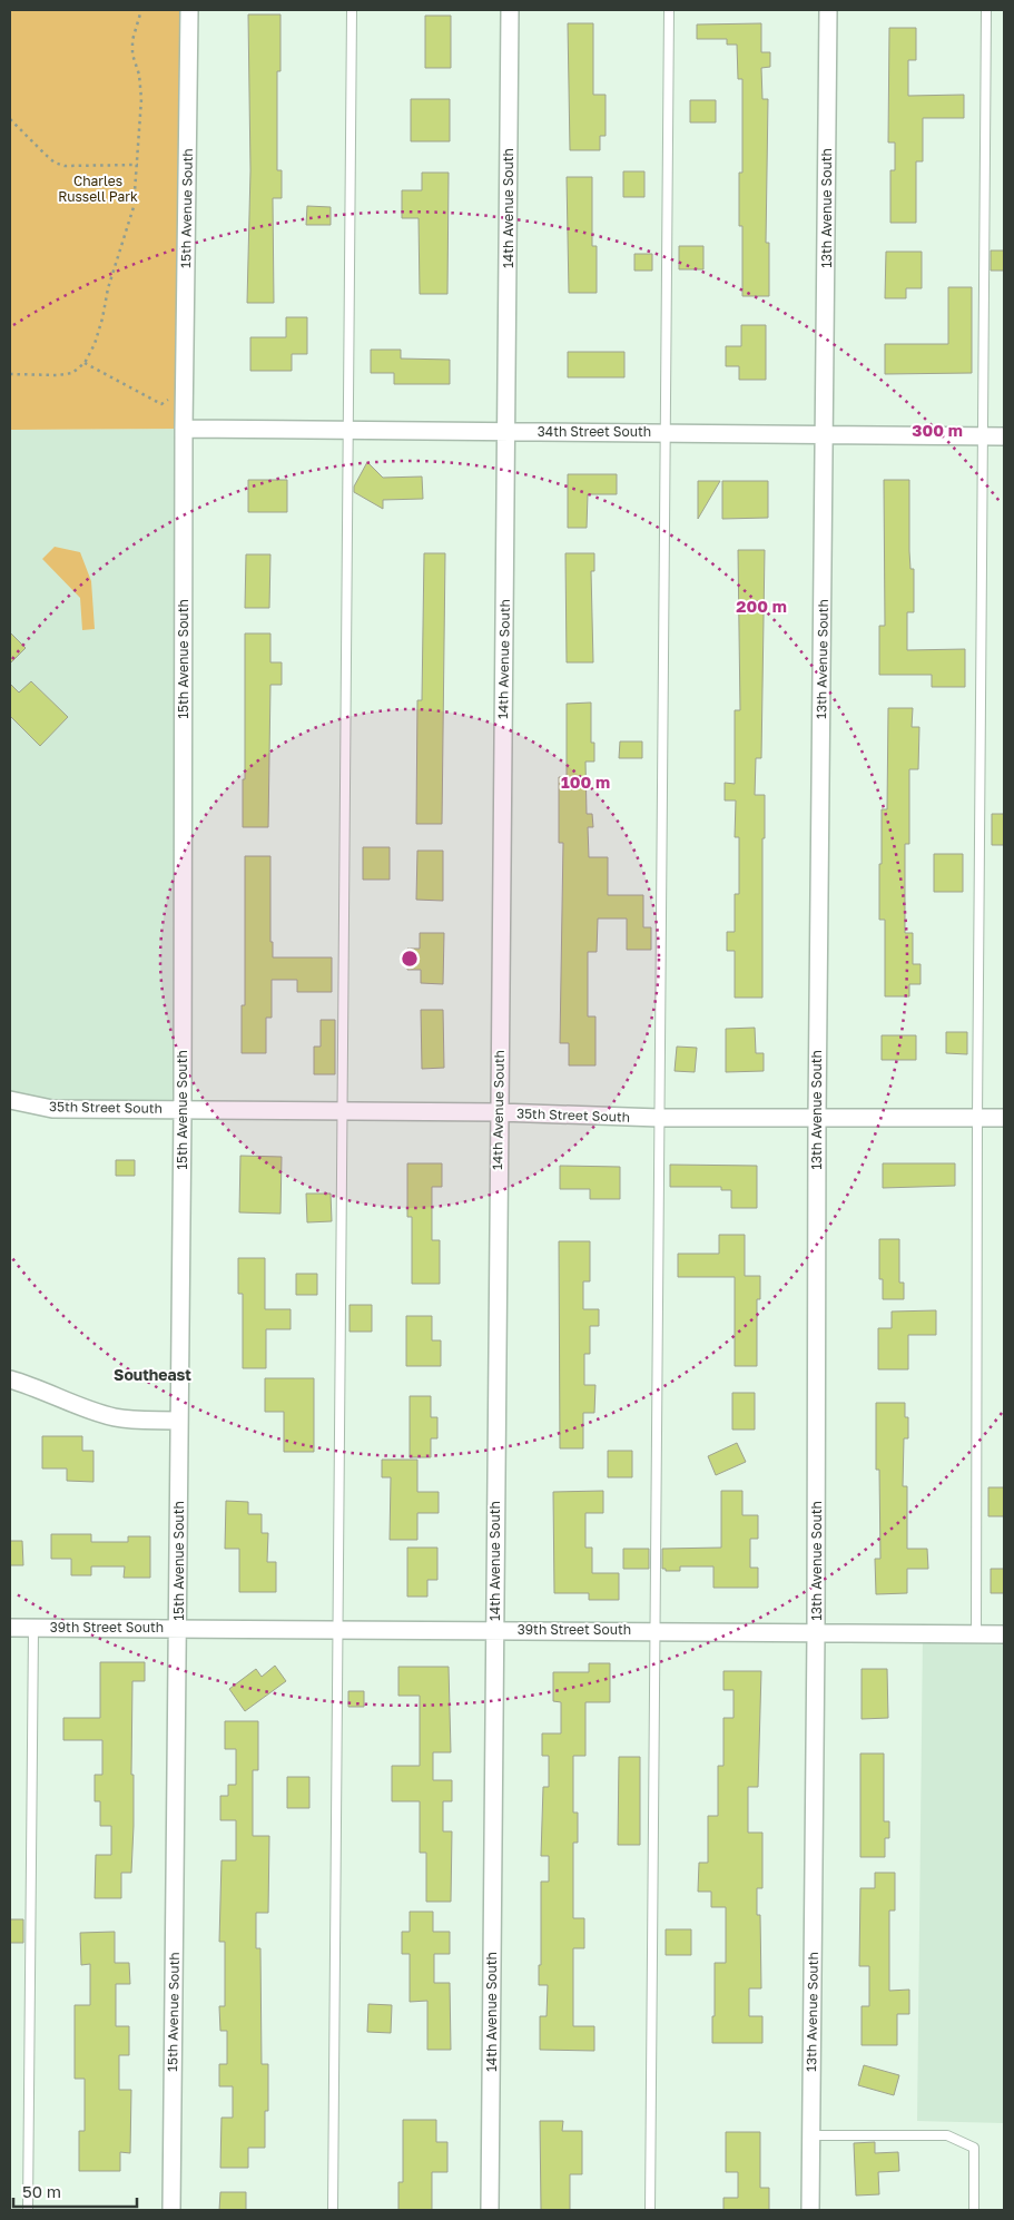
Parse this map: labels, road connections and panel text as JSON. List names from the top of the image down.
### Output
{
  "streets": {
    "street": [
      "15th Avenue South",
      "14th Avenue South",
      "13th Avenue South",
      "34th Street South",
      "35th Street South",
      "39th Street South"
    ]
  },
  "crossings": [
    ["15th Avenue South", "34th Street South"],
    ["15th Avenue South", "35th Street South"],
    ["15th Avenue South", "39th Street South"],
    ["14th Avenue South", "34th Street South"],
    ["14th Avenue South", "35th Street South"],
    ["14th Avenue South", "39th Street South"],
    ["13th Avenue South", "34th Street South"],
    ["13th Avenue South", "35th Street South"],
    ["13th Avenue South", "39th Street South"]
  ],
  "districts": ["Southeast"],
  "parks": ["Charles Russell Park"],
  "scale_bar": "50 m",
  "rings": ["300 m", "200 m", "100 m"]
}
